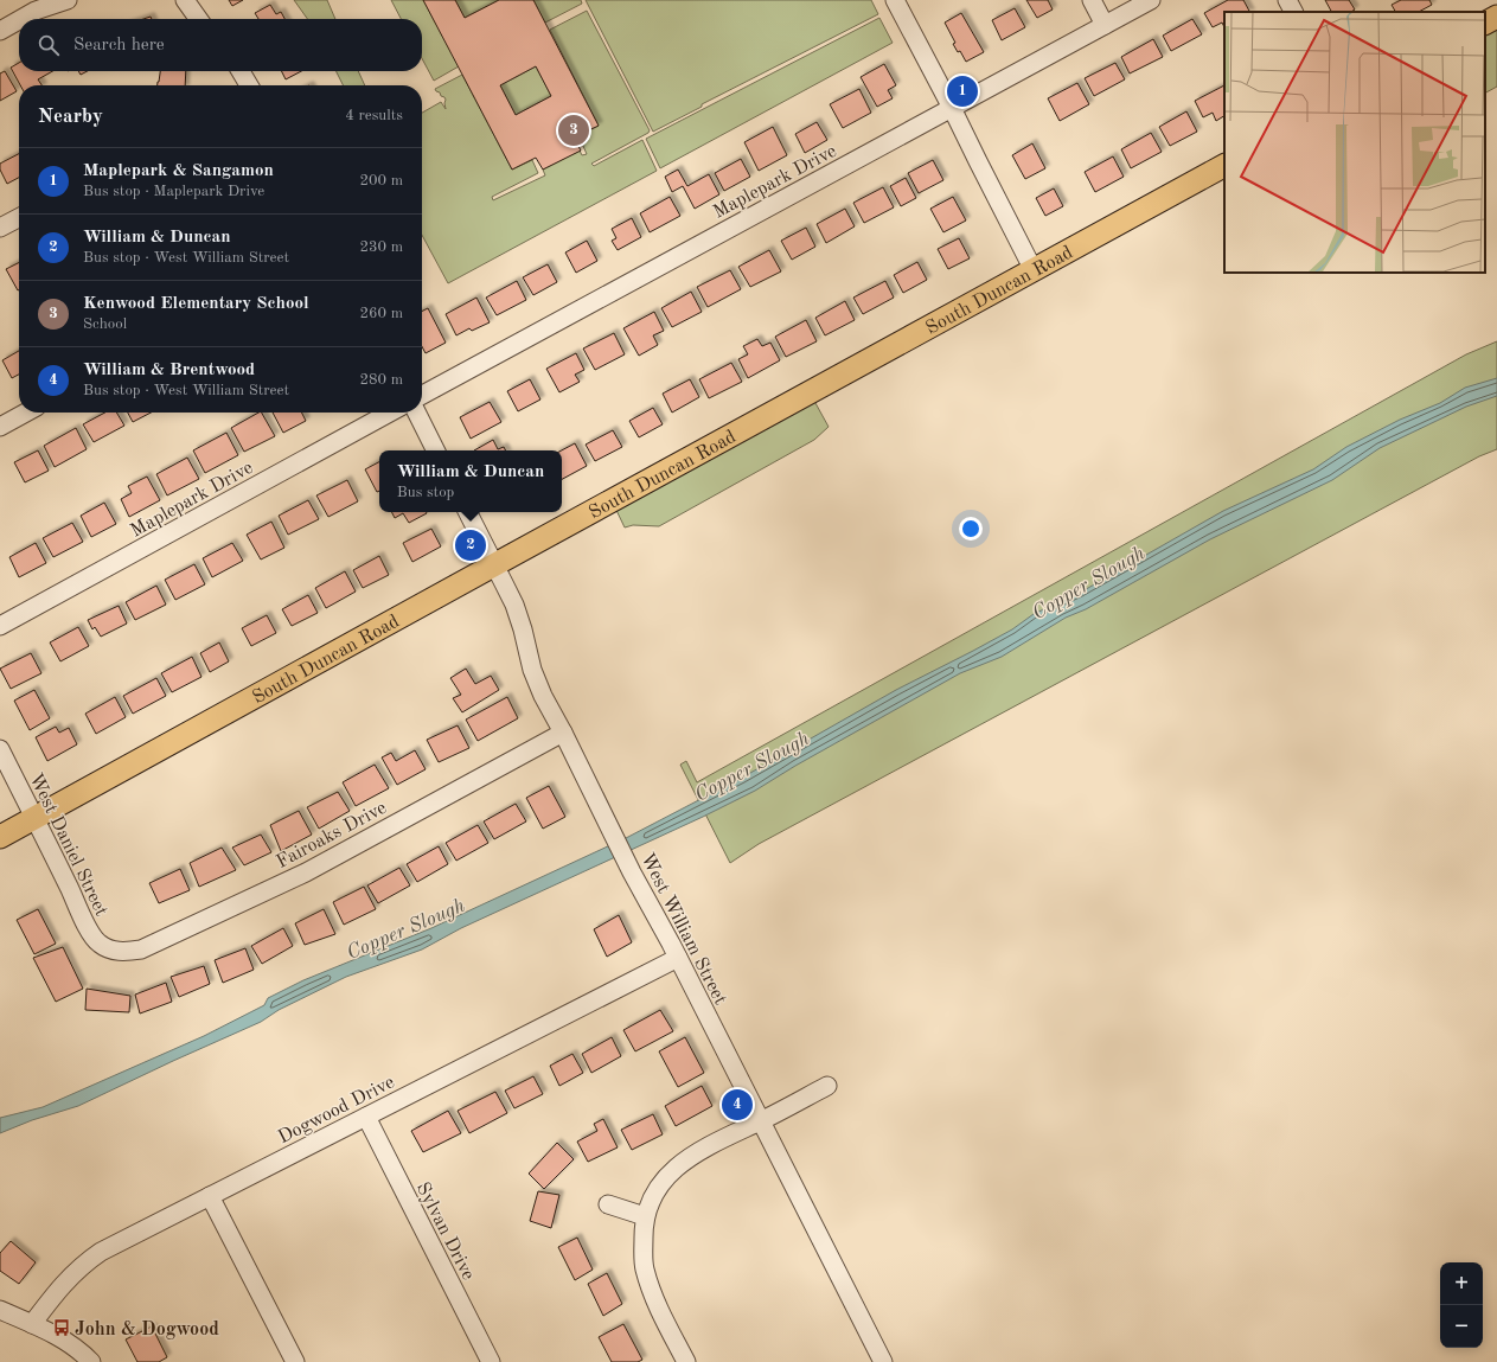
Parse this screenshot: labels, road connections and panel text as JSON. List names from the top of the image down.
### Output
{
  "streets": {
    "main road": ["South Duncan Road"],
    "street": [
      "Maplepark Drive",
      "Fairoaks Drive",
      "West Daniel Street",
      "West William Street",
      "Dogwood Drive",
      "Sylvan Drive"
    ]
  },
  "crossings": [
    ["South Duncan Road", "West Daniel Street"],
    ["South Duncan Road", "West William Street"],
    ["Fairoaks Drive", "West Daniel Street"],
    ["Fairoaks Drive", "West William Street"],
    ["West William Street", "Dogwood Drive"],
    ["Dogwood Drive", "Sylvan Drive"]
  ],
  "water": ["Copper Slough"],
  "places": {
    "bus stop": ["John & Dogwood"]
  },
  "page": {
    "search": "Search here",
    "pins": [
      "1",
      "3",
      "2",
      "4"
    ],
    "heading": ["Nearby", "4 results"],
    "list": [
      {
        "mark": "1",
        "name": "Maplepark & Sangamon",
        "note": "Bus stop · Maplepark Drive",
        "value": "200 m"
      },
      {
        "mark": "2",
        "name": "William & Duncan",
        "note": "Bus stop · West William Street",
        "value": "230 m"
      },
      {
        "mark": "3",
        "name": "Kenwood Elementary School",
        "note": "School",
        "value": "260 m"
      },
      {
        "mark": "4",
        "name": "William & Brentwood",
        "note": "Bus stop · West William Street",
        "value": "280 m"
      }
    ],
    "popup": ["William & Duncan", "Bus stop"],
    "map_buttons": ["+", "−"]
  }
}
